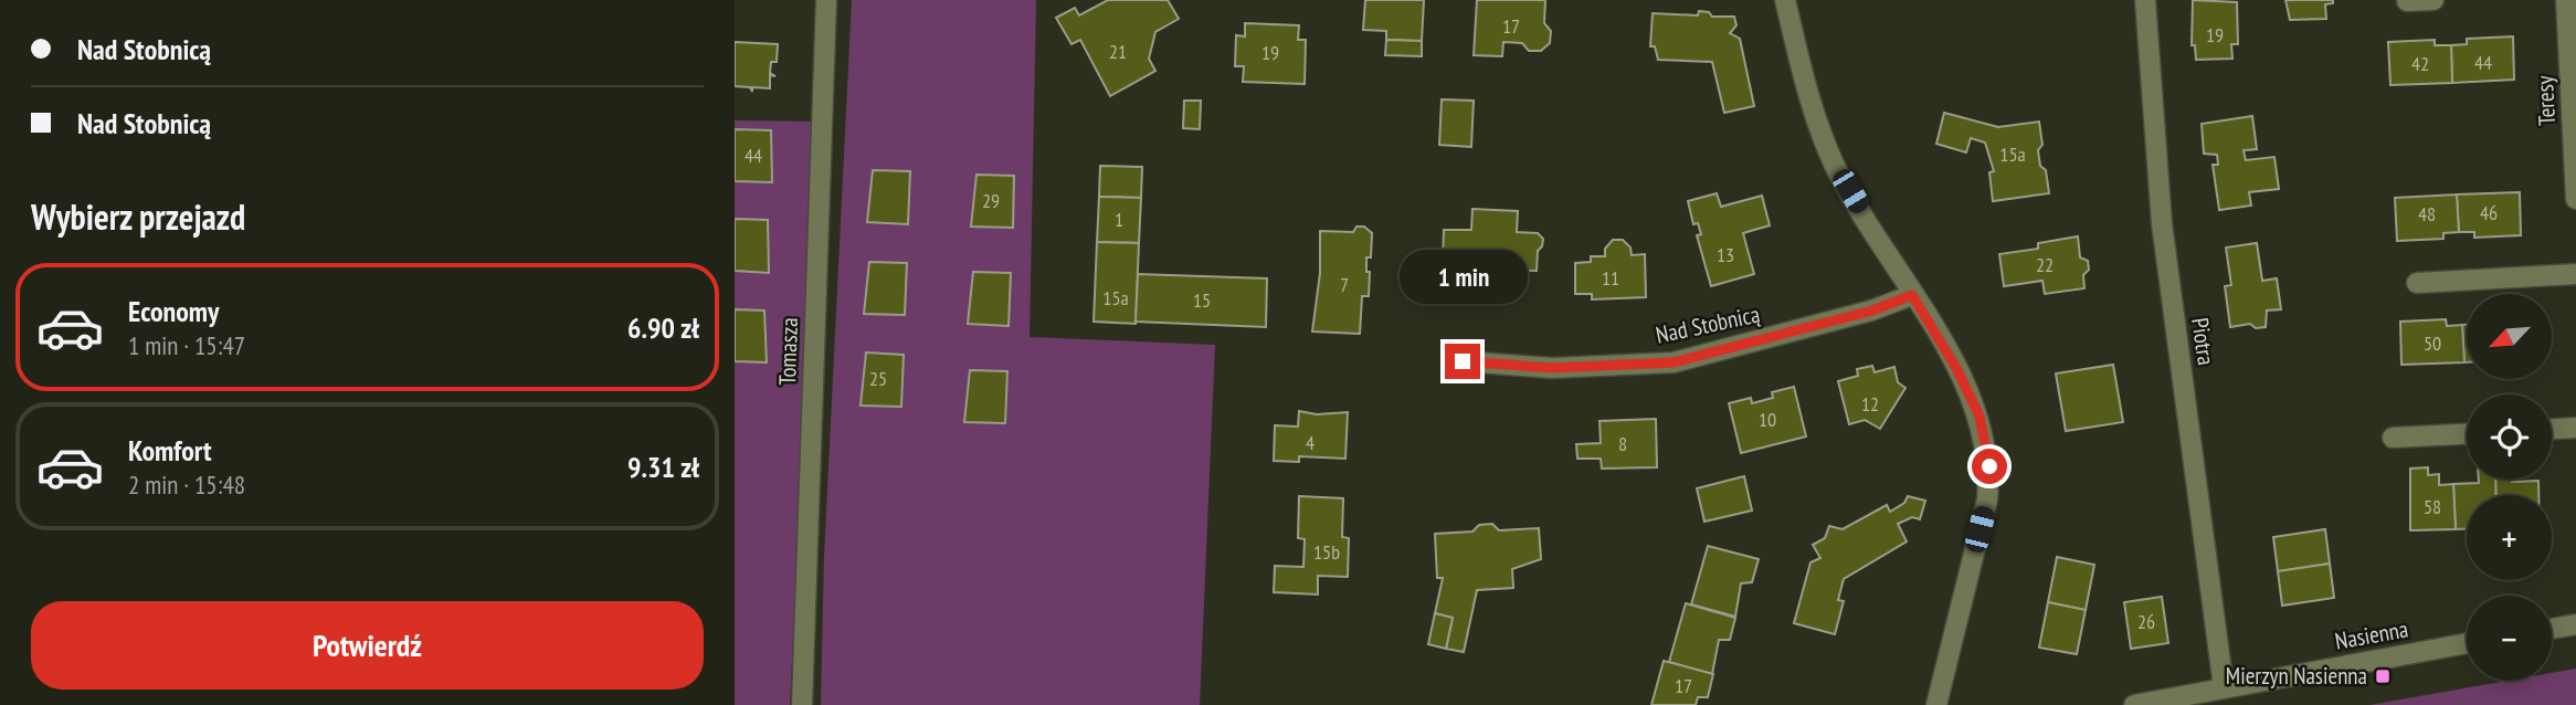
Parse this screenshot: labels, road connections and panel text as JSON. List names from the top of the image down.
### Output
{
  "streets": {
    "street": [
      "Teresy",
      "Nad Stobnicą",
      "Piotra",
      "Tomasza",
      "Nasienna"
    ]
  },
  "crossings": [
    ["Piotra", "Nasienna"]
  ],
  "places": {
    "transit": ["Mierzyn Nasienna"]
  },
  "house_numbers": [
    "17",
    "19",
    "21",
    "19",
    "44",
    "42",
    "15a",
    "44",
    "29",
    "46",
    "48",
    "1",
    "13",
    "22",
    "11",
    "7",
    "15a",
    "15",
    "50",
    "25",
    "12",
    "10",
    "4",
    "8",
    "58",
    "15b",
    "26",
    "17"
  ],
  "north": "bottom left",
  "page": {
    "banner": ["Nad Stobnicą", "Nad Stobnicą"],
    "heading": "Wybierz przejazd",
    "bubble": "1 min",
    "list": [
      {
        "name": "Economy",
        "note": "1 min · 15:47",
        "value": "6.90 zł"
      },
      {
        "name": "Komfort",
        "note": "2 min · 15:48",
        "value": "9.31 zł"
      }
    ],
    "map_buttons": ["+", "−"],
    "buttons": "Potwierdź"
  }
}
